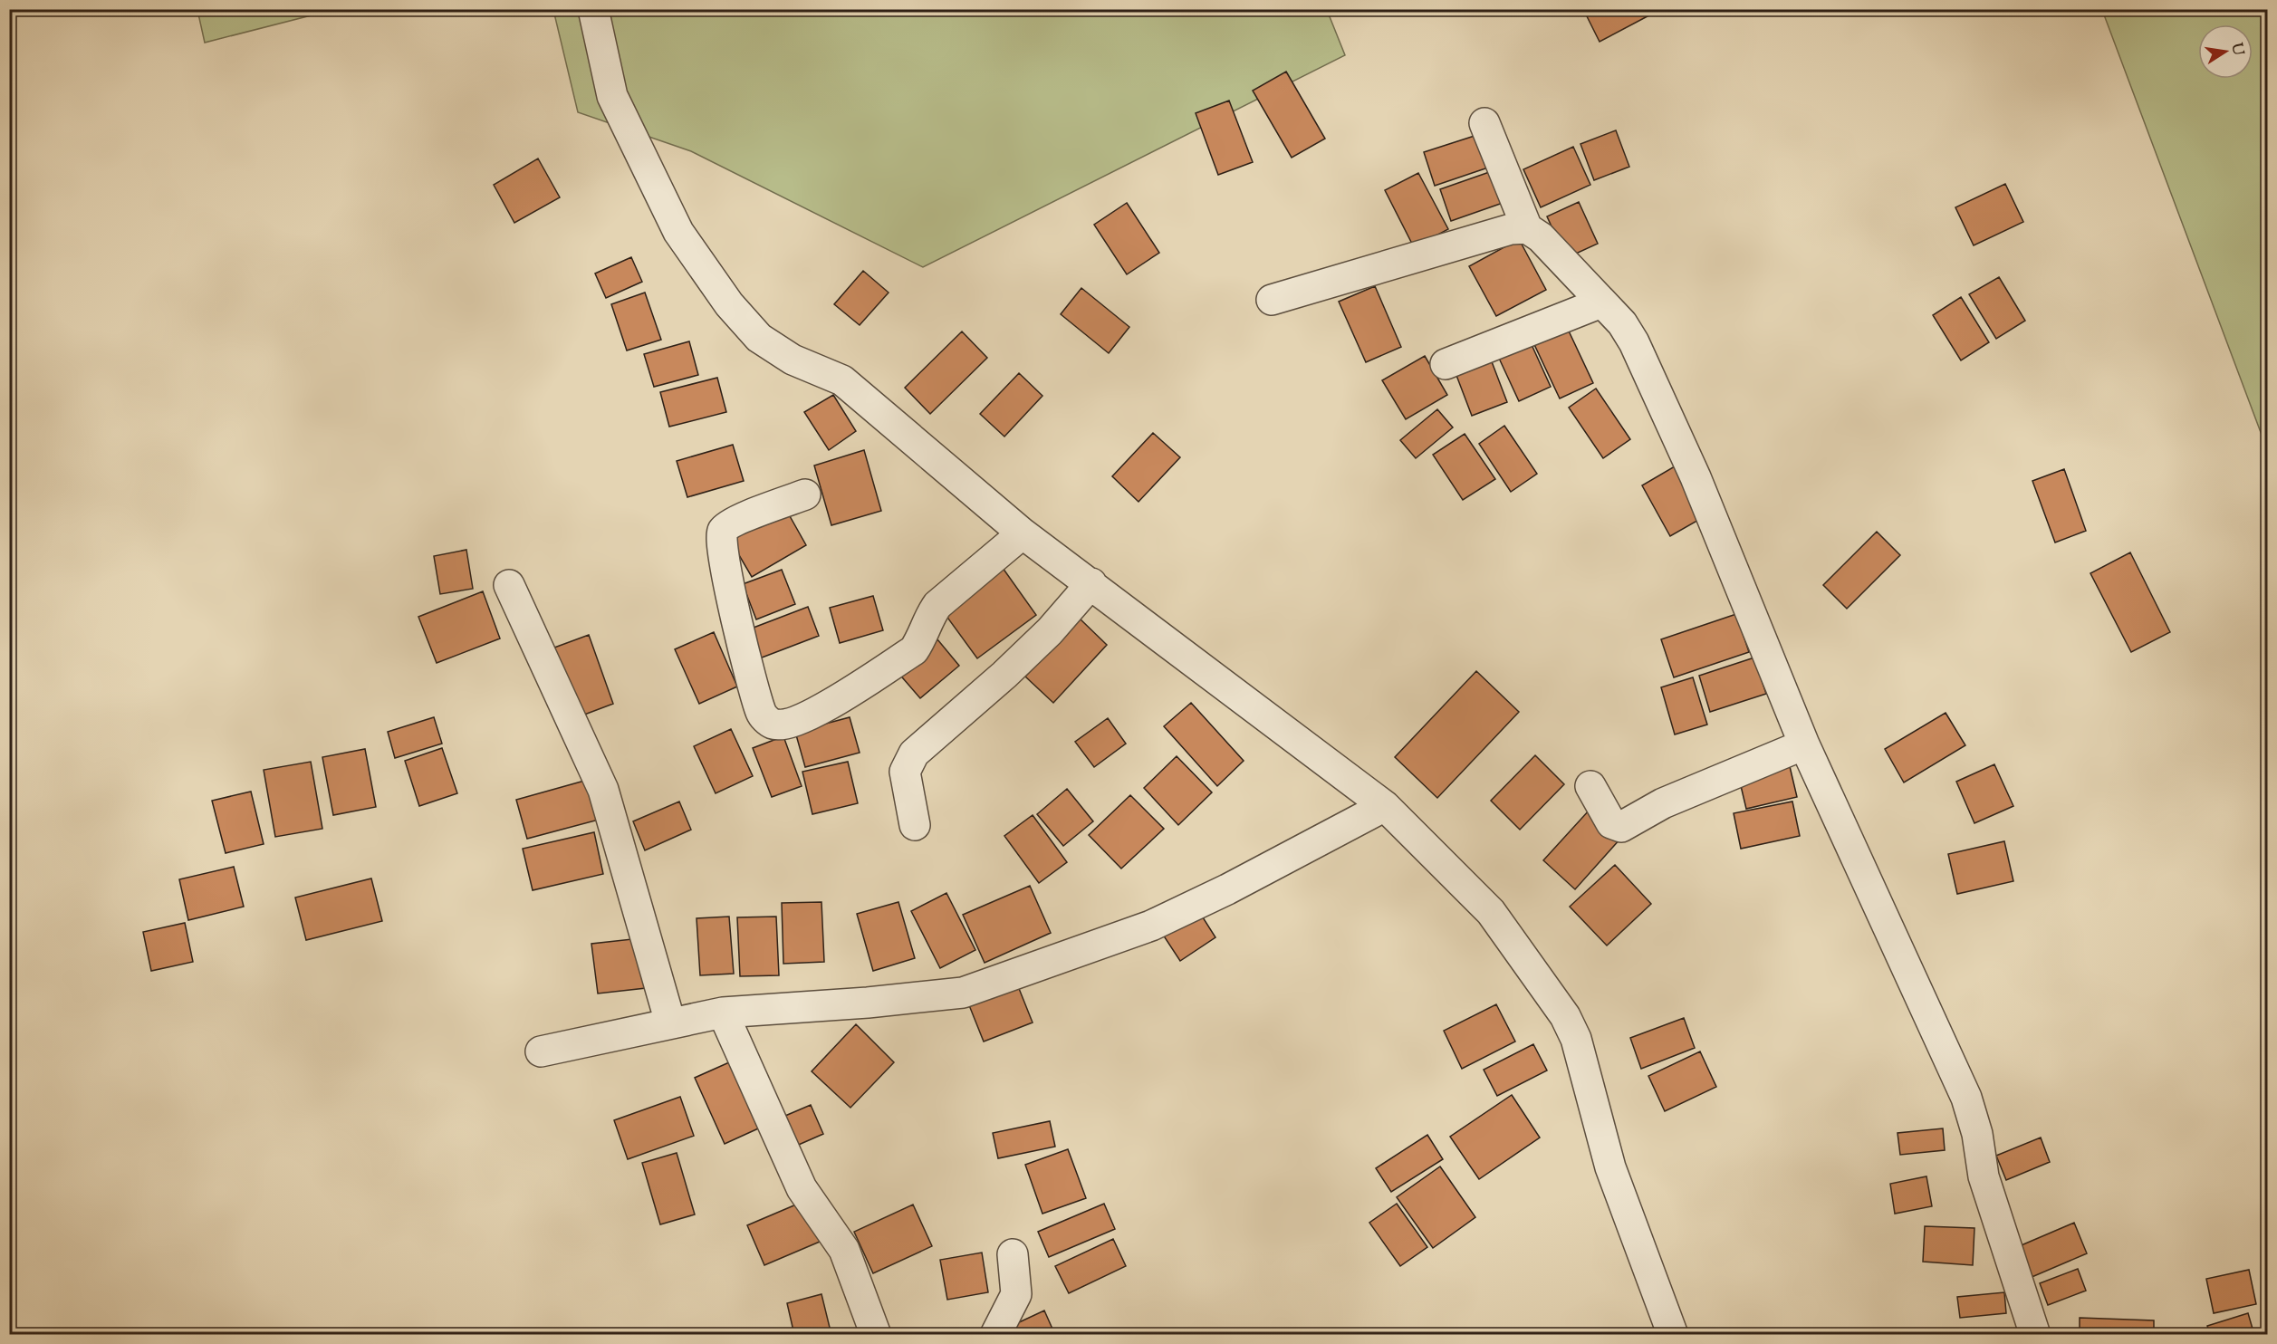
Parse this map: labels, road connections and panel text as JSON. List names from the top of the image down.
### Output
{
  "north": "right"
}
